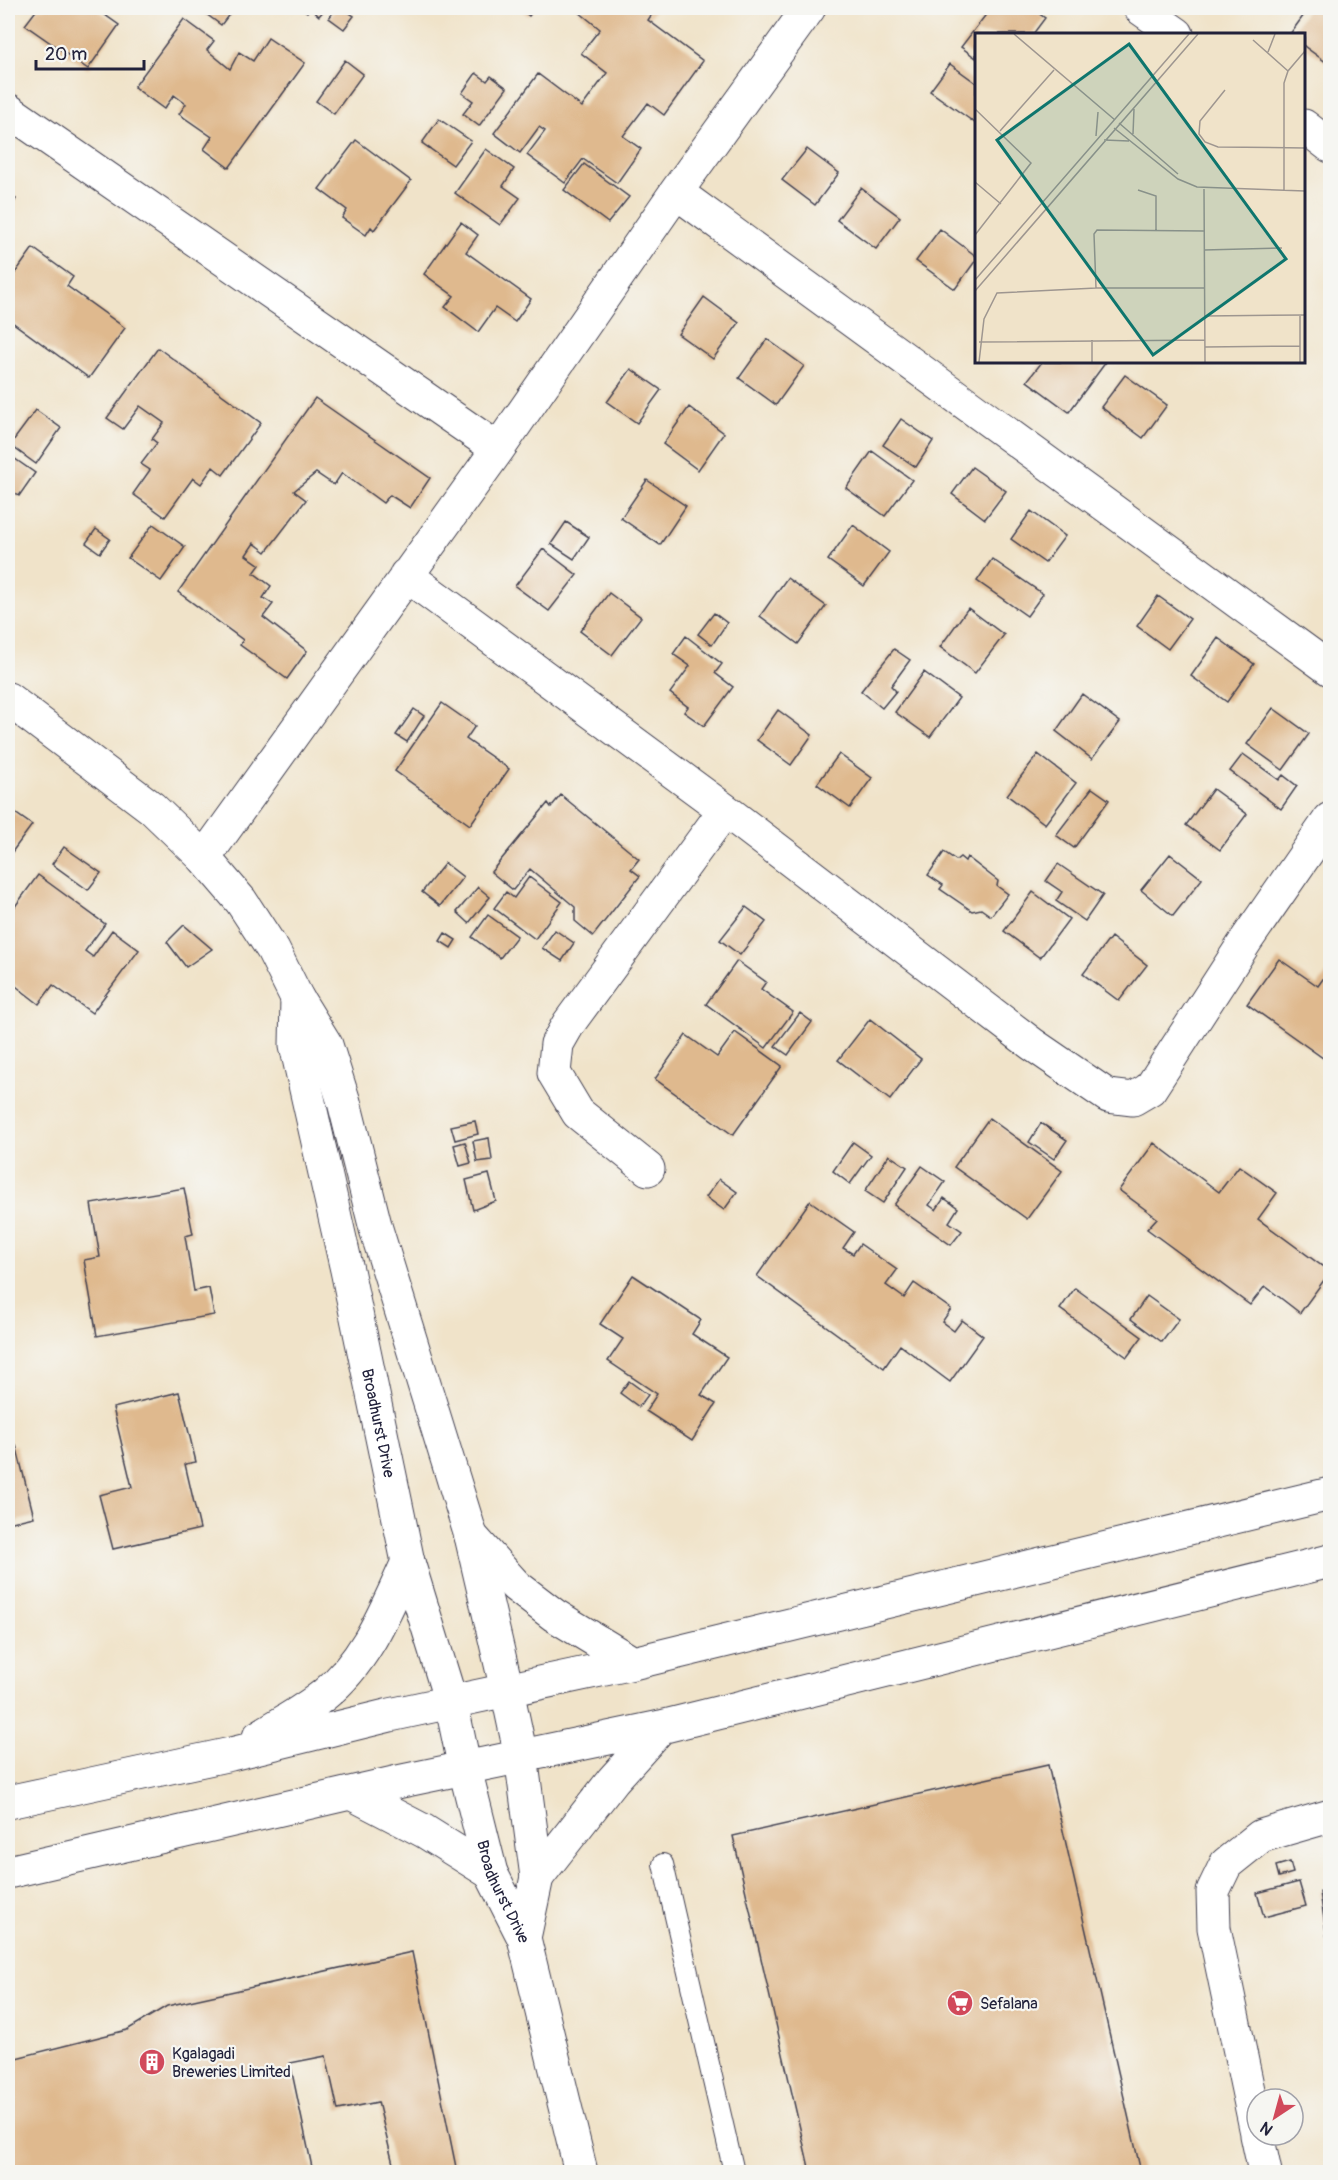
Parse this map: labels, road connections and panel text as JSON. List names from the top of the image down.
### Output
{
  "streets": {
    "street": ["Broadhurst Drive"]
  },
  "places": {
    "supermarket": ["Sefalana"],
    "building": ["Kgalagadi Breweries Limited"]
  },
  "scale_bar": "20 m",
  "north": "bottom left"
}
